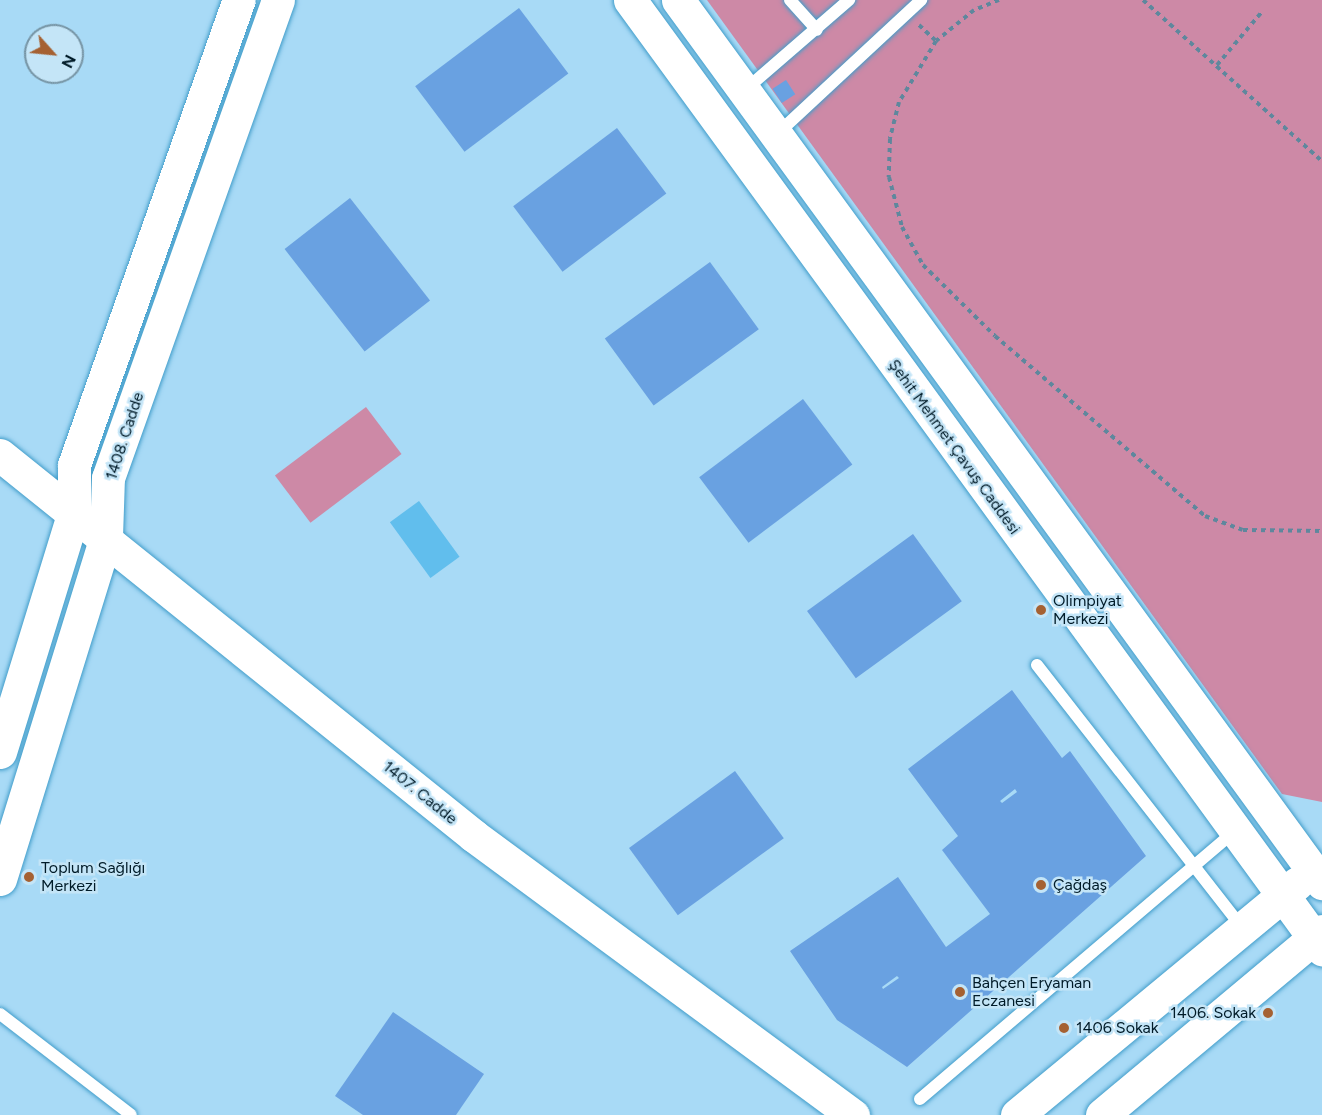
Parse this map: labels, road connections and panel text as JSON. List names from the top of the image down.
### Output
{
  "streets": {
    "main road": ["1408. Cadde", "Şehit Mehmet Çavuş Caddesi", "1407. Cadde"]
  },
  "crossings": [
    ["1408. Cadde", "1407. Cadde"]
  ],
  "places": [
    "Olimpiyat Merkezi",
    "Toplum Sağlığı Merkezi",
    "Çağdaş",
    "Bahçen Eryaman Eczanesi",
    "1406. Sokak",
    "1406 Sokak"
  ],
  "north": "bottom right"
}
